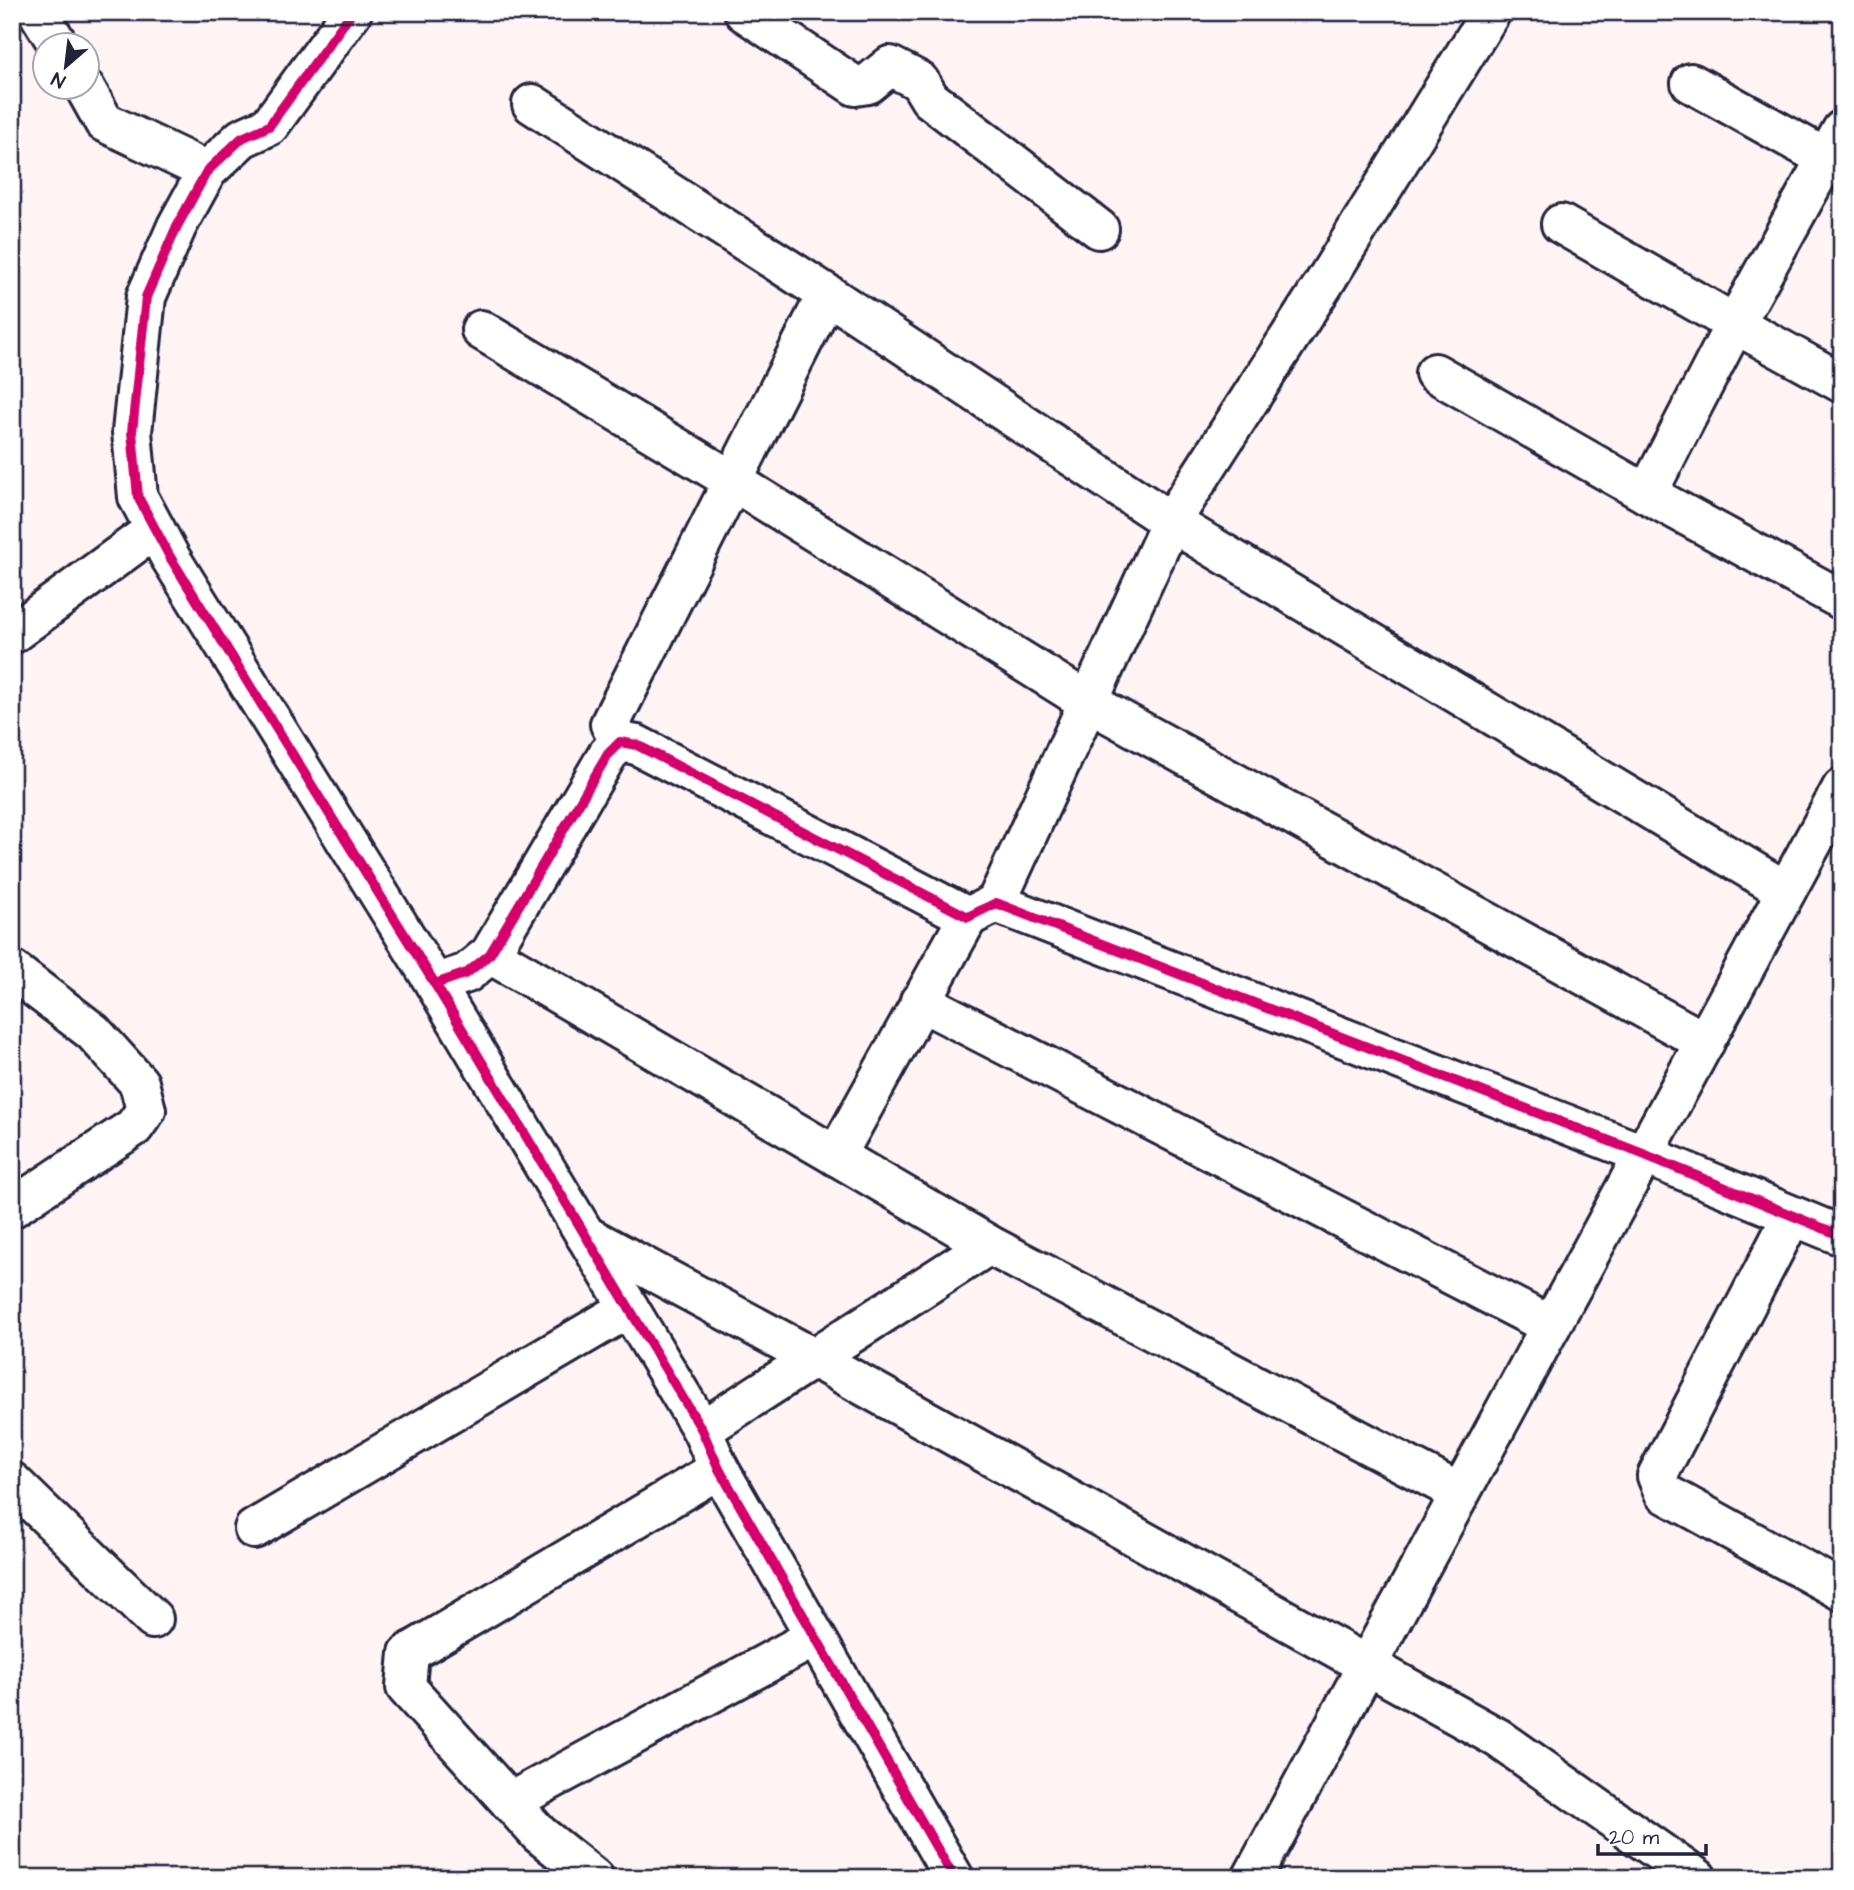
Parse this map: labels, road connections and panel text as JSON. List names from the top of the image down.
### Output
{
  "scale_bar": "20 m",
  "north": "bottom left"
}
